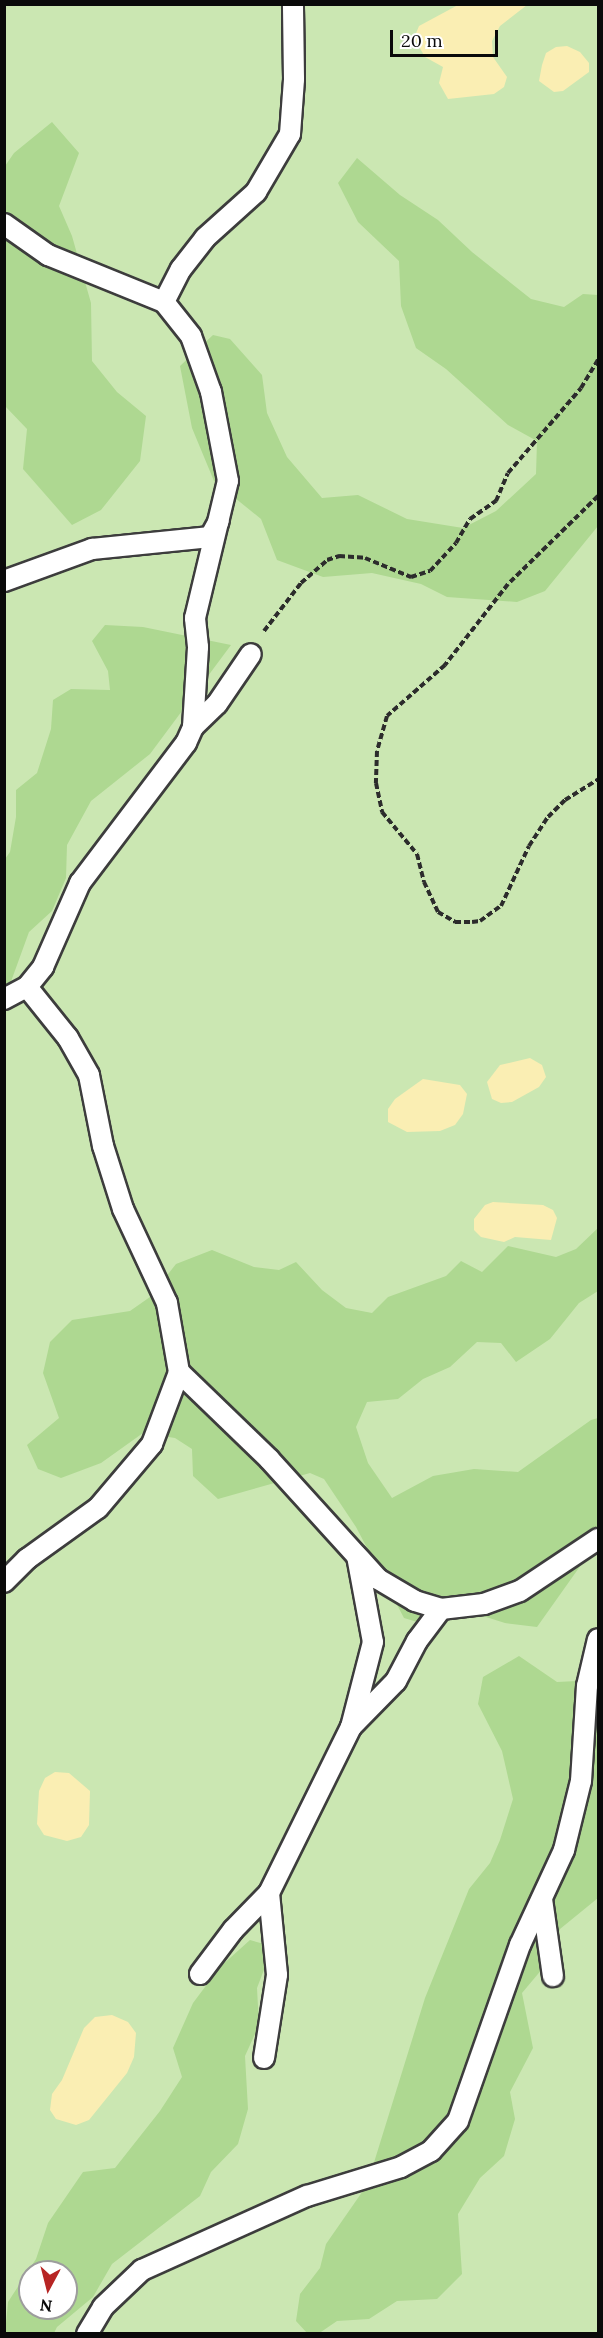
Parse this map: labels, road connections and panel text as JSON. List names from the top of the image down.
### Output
{
  "scale_bar": "20 m",
  "north": "bottom"
}
